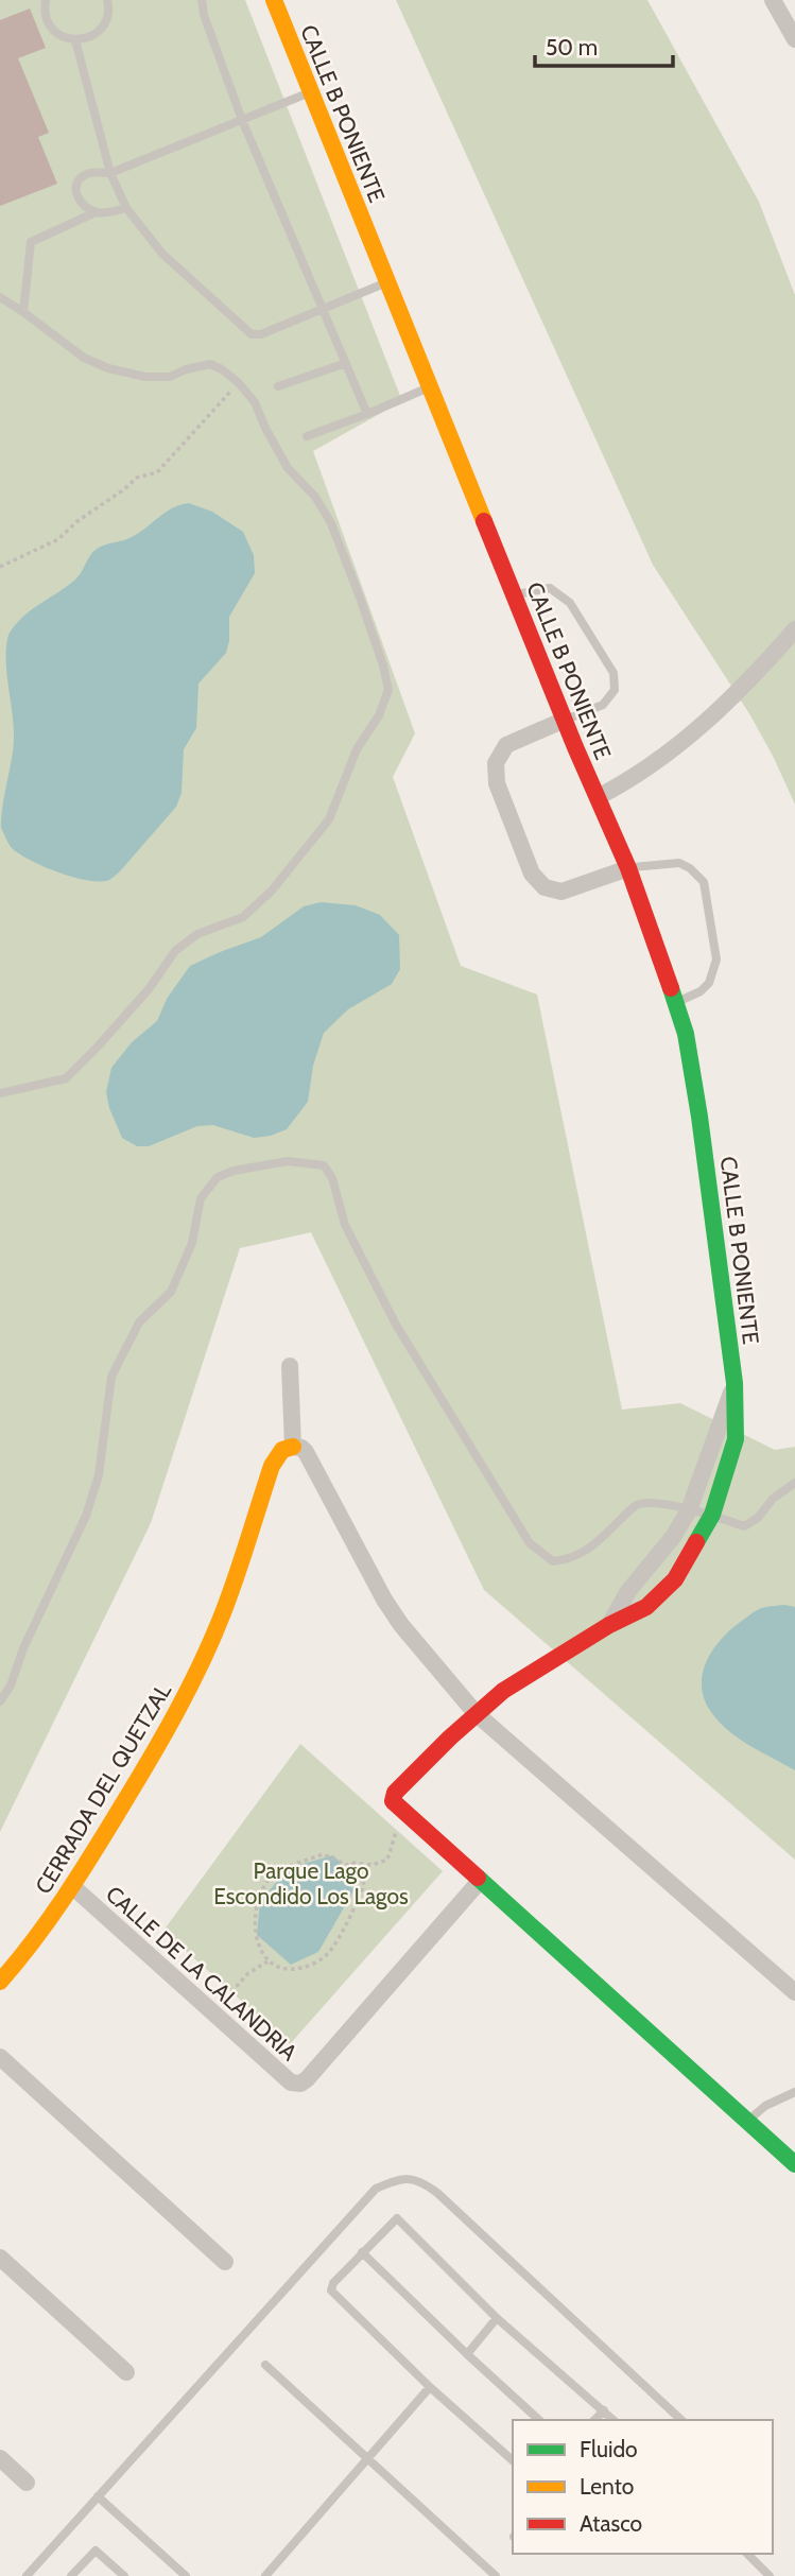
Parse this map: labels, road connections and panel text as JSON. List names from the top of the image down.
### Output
{
  "streets": {
    "street": ["CALLE B PONIENTE", "CERRADA DEL QUETZAL", "CALLE DE LA CALANDRIA"]
  },
  "crossings": [
    ["CERRADA DEL QUETZAL", "CALLE DE LA CALANDRIA"]
  ],
  "parks": ["Parque Lago Escondido Los Lagos"],
  "legend": ["Fluido", "Lento", "Atasco"],
  "scale_bar": "50 m"
}
